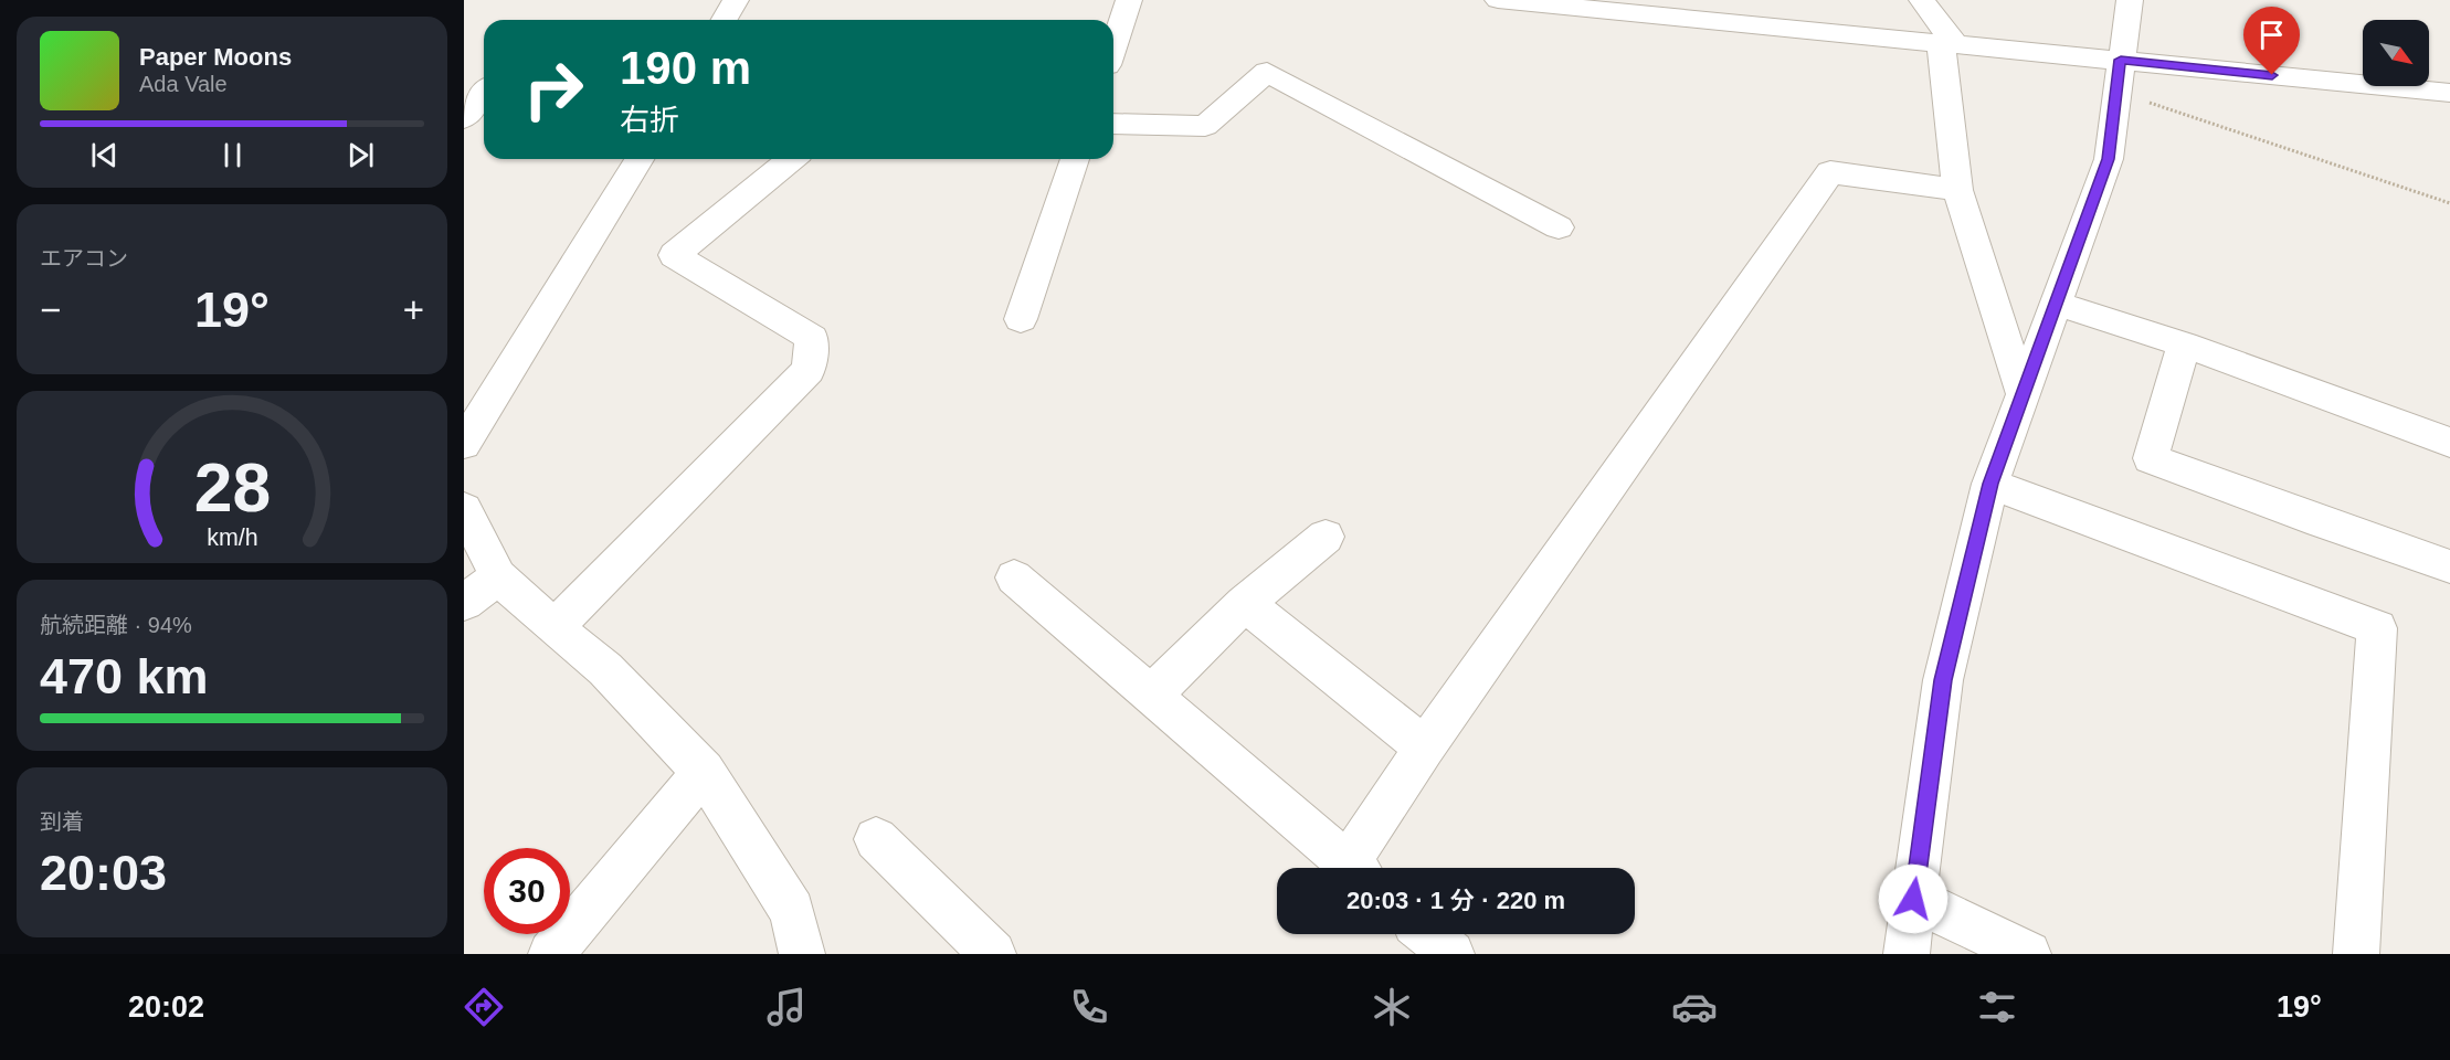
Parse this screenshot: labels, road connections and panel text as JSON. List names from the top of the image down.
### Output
{
  "north": "bottom right",
  "page": {
    "turn": ["190 m", "右折"],
    "song": ["Paper Moons", "Ada Vale"],
    "tile": [
      "エアコン",
      ["航続距離 · 94%", "470 km"],
      ["到着", "20:03"]
    ],
    "heat": ["−", "19°", "+"],
    "limit": "30",
    "trip": "20:03 · 1 分 · 220 m",
    "tabs": ["20:02", "19°"],
    "gauge": ["28", "km/h"]
  }
}
